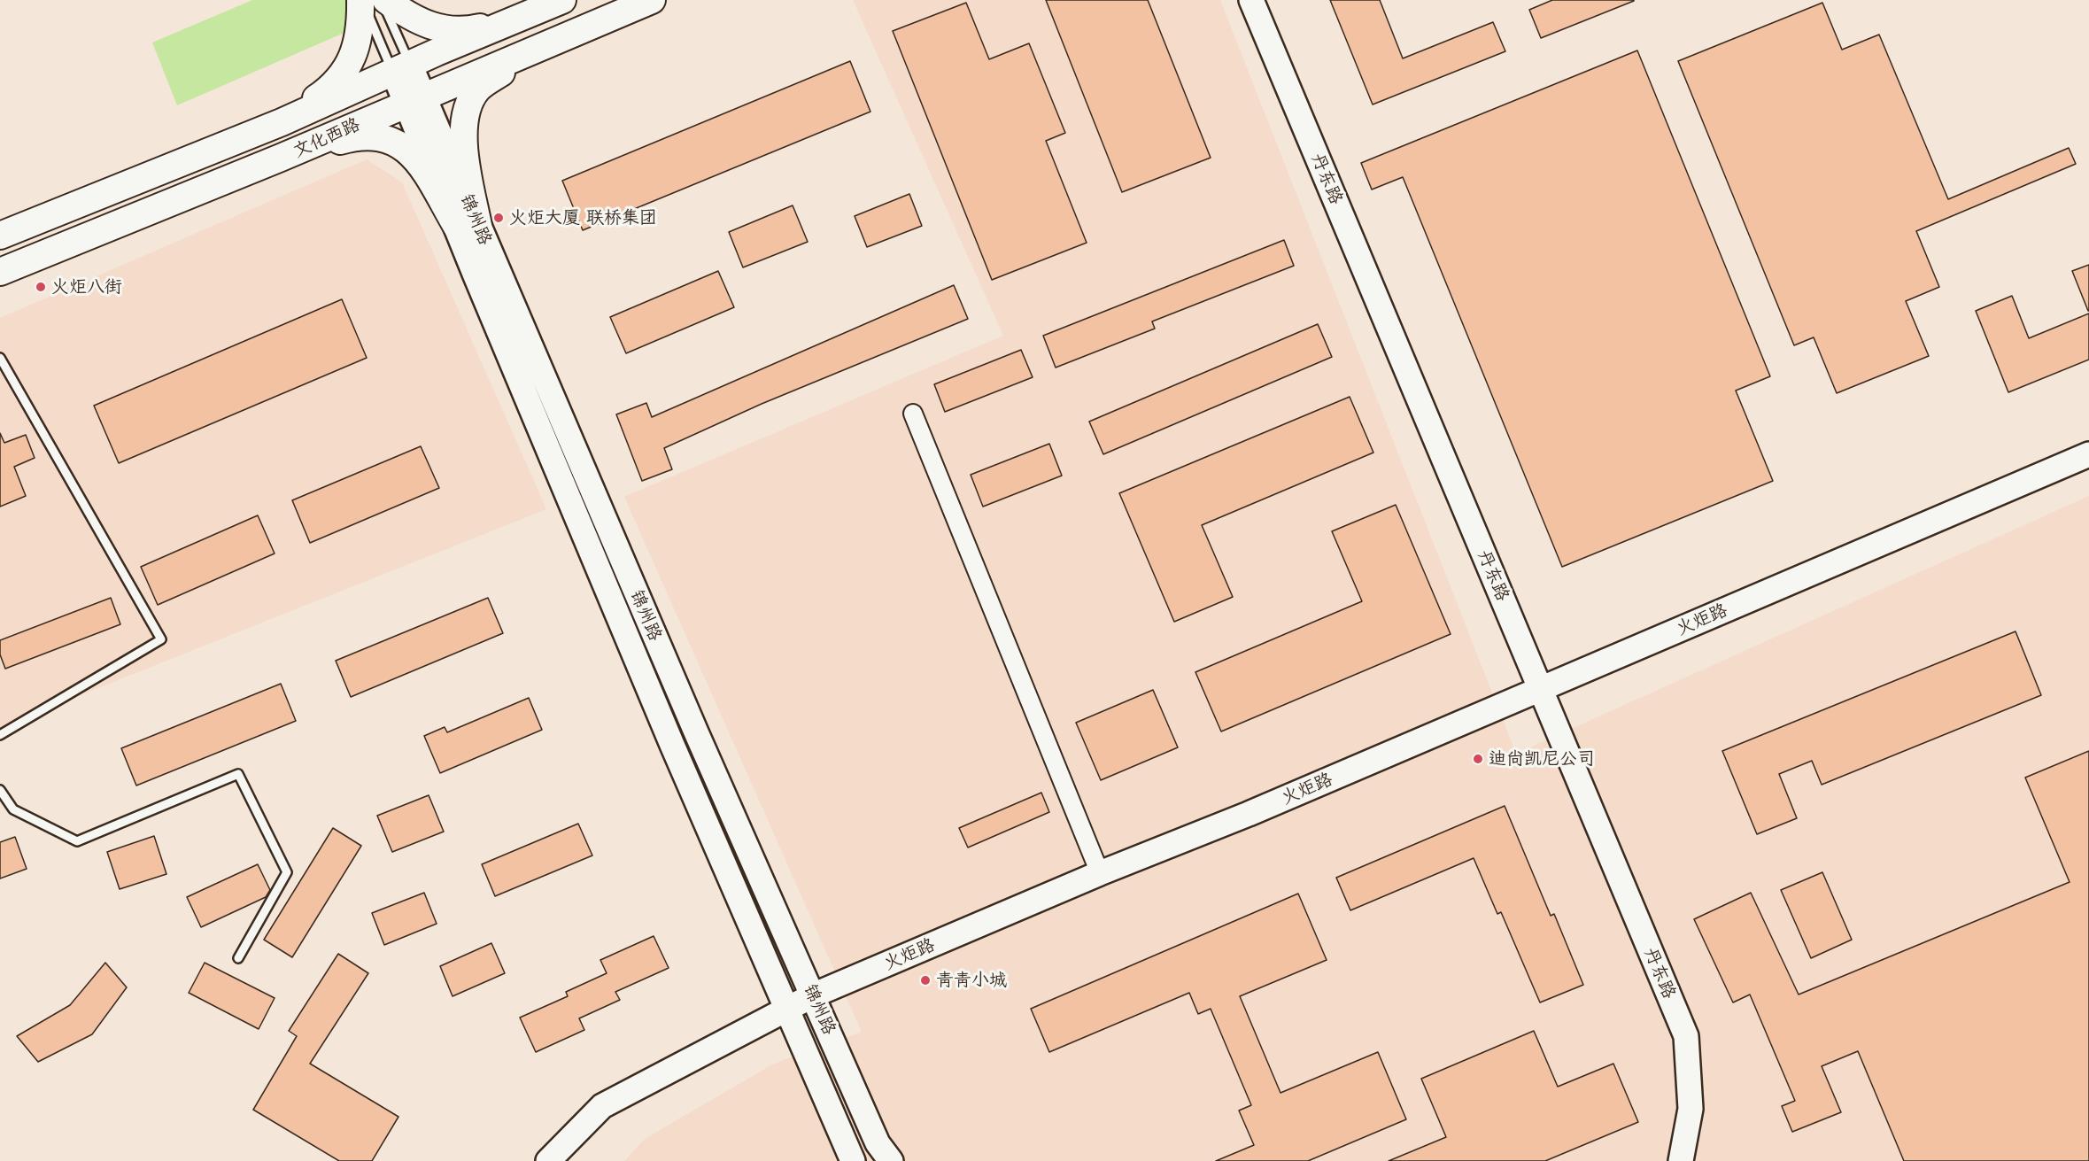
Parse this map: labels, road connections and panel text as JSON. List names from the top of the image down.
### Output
{
  "streets": {
    "main road": [
      "文化西路",
      "丹东路",
      "锦州路",
      "火炬路"
    ]
  },
  "crossings": [
    ["文化西路", "锦州路"],
    ["丹东路", "火炬路"],
    ["锦州路", "火炬路"]
  ],
  "places": [
    "火炬大厦 联桥集团",
    "火炬八街",
    "迪尚凯尼公司",
    "青青小城"
  ]
}
